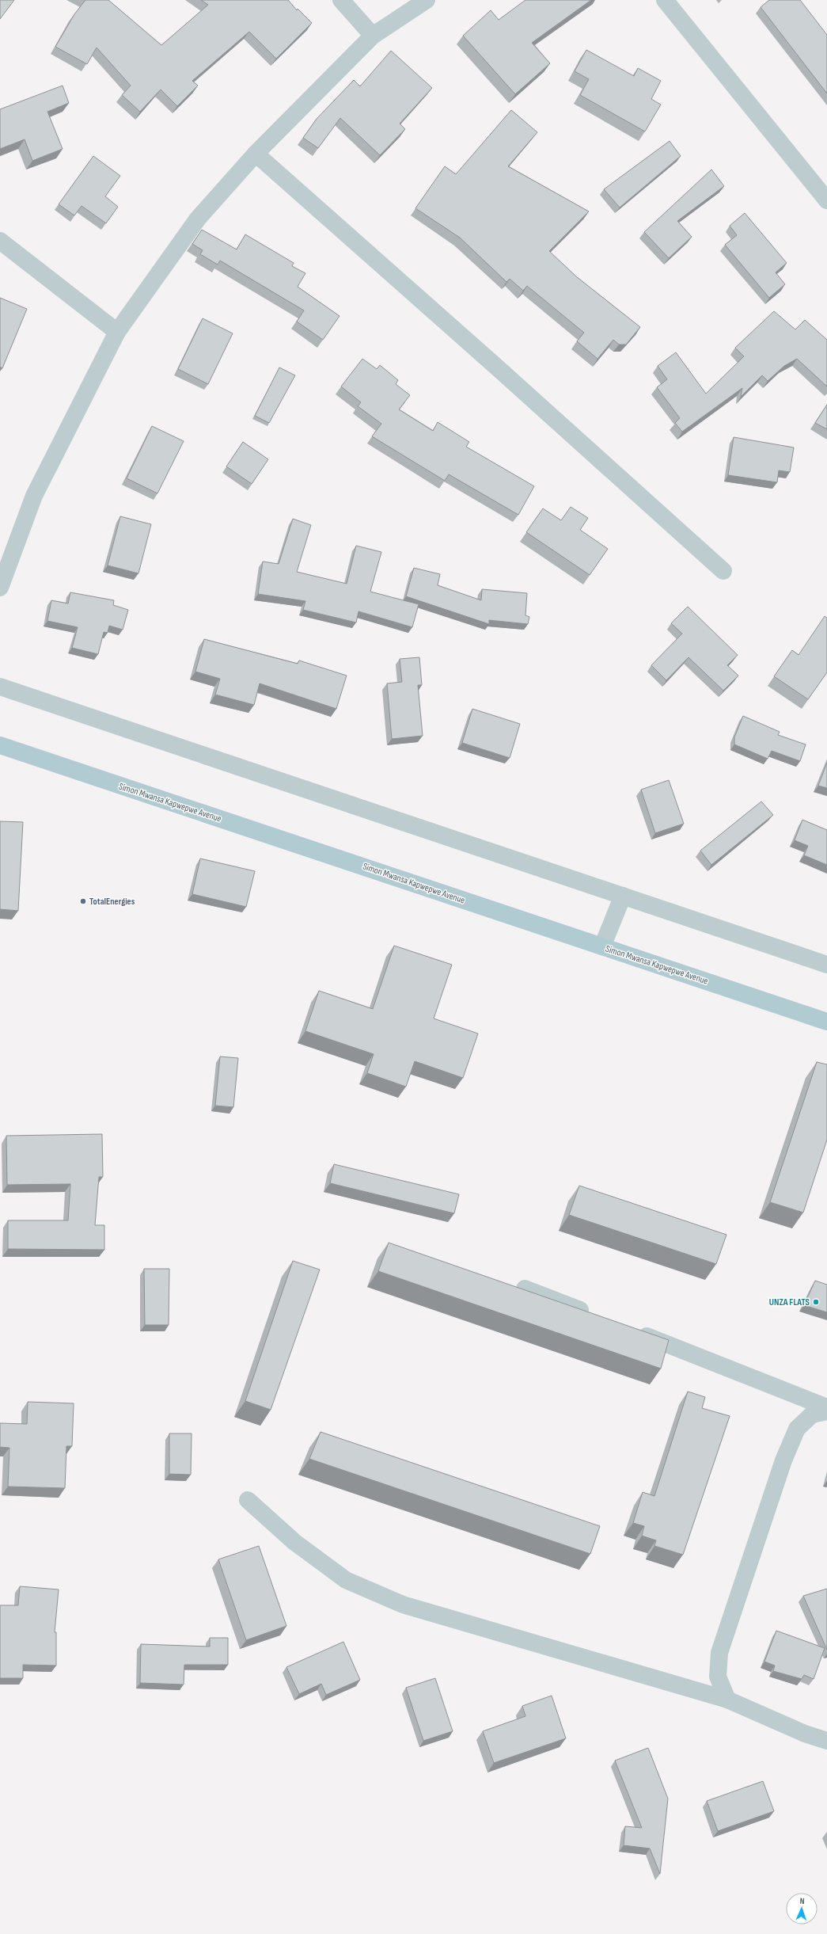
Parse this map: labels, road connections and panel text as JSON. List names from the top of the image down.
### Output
{
  "streets": {
    "main road": ["Simon Mwansa Kapwepwe Avenue"]
  },
  "places": ["TotalEnergies", "UNZA FLATS"],
  "north": "top"
}
